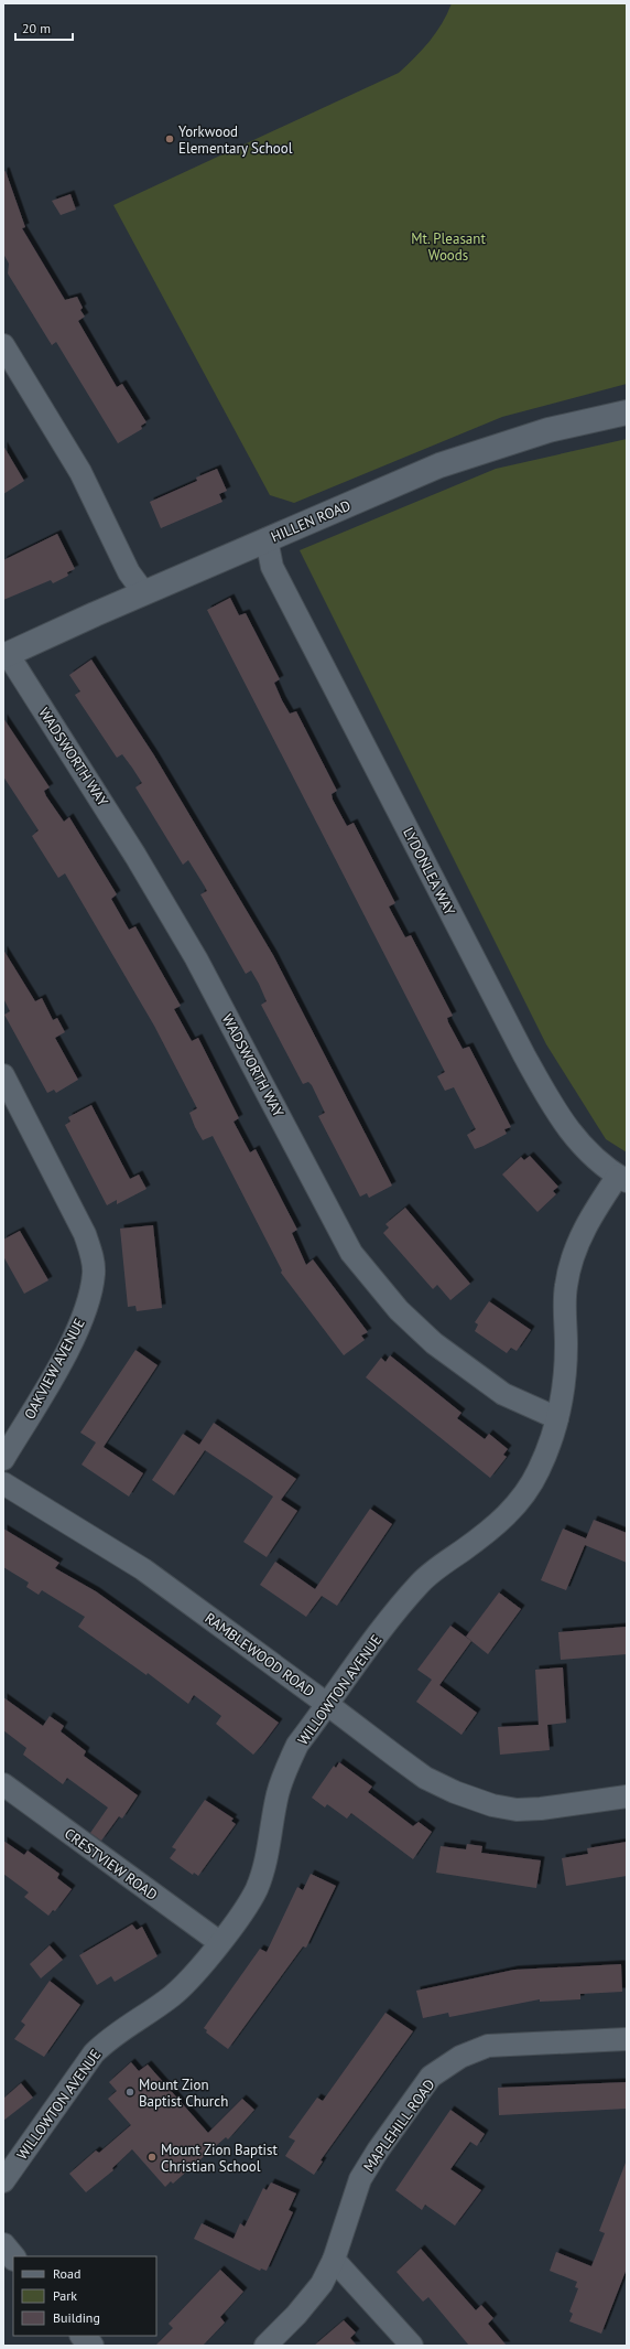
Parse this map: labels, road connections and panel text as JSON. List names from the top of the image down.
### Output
{
  "streets": {
    "street": [
      "HILLEN ROAD",
      "WADSWORTH WAY",
      "LYDONLEA WAY",
      "OAKVIEW AVENUE",
      "RAMBLEWOOD ROAD",
      "WILLOWTON AVENUE",
      "CRESTVIEW ROAD",
      "MAPLEHILL ROAD"
    ]
  },
  "crossings": [
    ["HILLEN ROAD", "WADSWORTH WAY"],
    ["HILLEN ROAD", "LYDONLEA WAY"],
    ["WADSWORTH WAY", "WILLOWTON AVENUE"],
    ["LYDONLEA WAY", "WILLOWTON AVENUE"],
    ["RAMBLEWOOD ROAD", "WILLOWTON AVENUE"],
    ["WILLOWTON AVENUE", "CRESTVIEW ROAD"]
  ],
  "parks": ["Mt. Pleasant Woods"],
  "places": ["Yorkwood Elementary School", "Mount Zion Baptist Church", "Mount Zion Baptist Christian School"],
  "legend": ["Road", "Park", "Building"],
  "scale_bar": "20 m"
}
